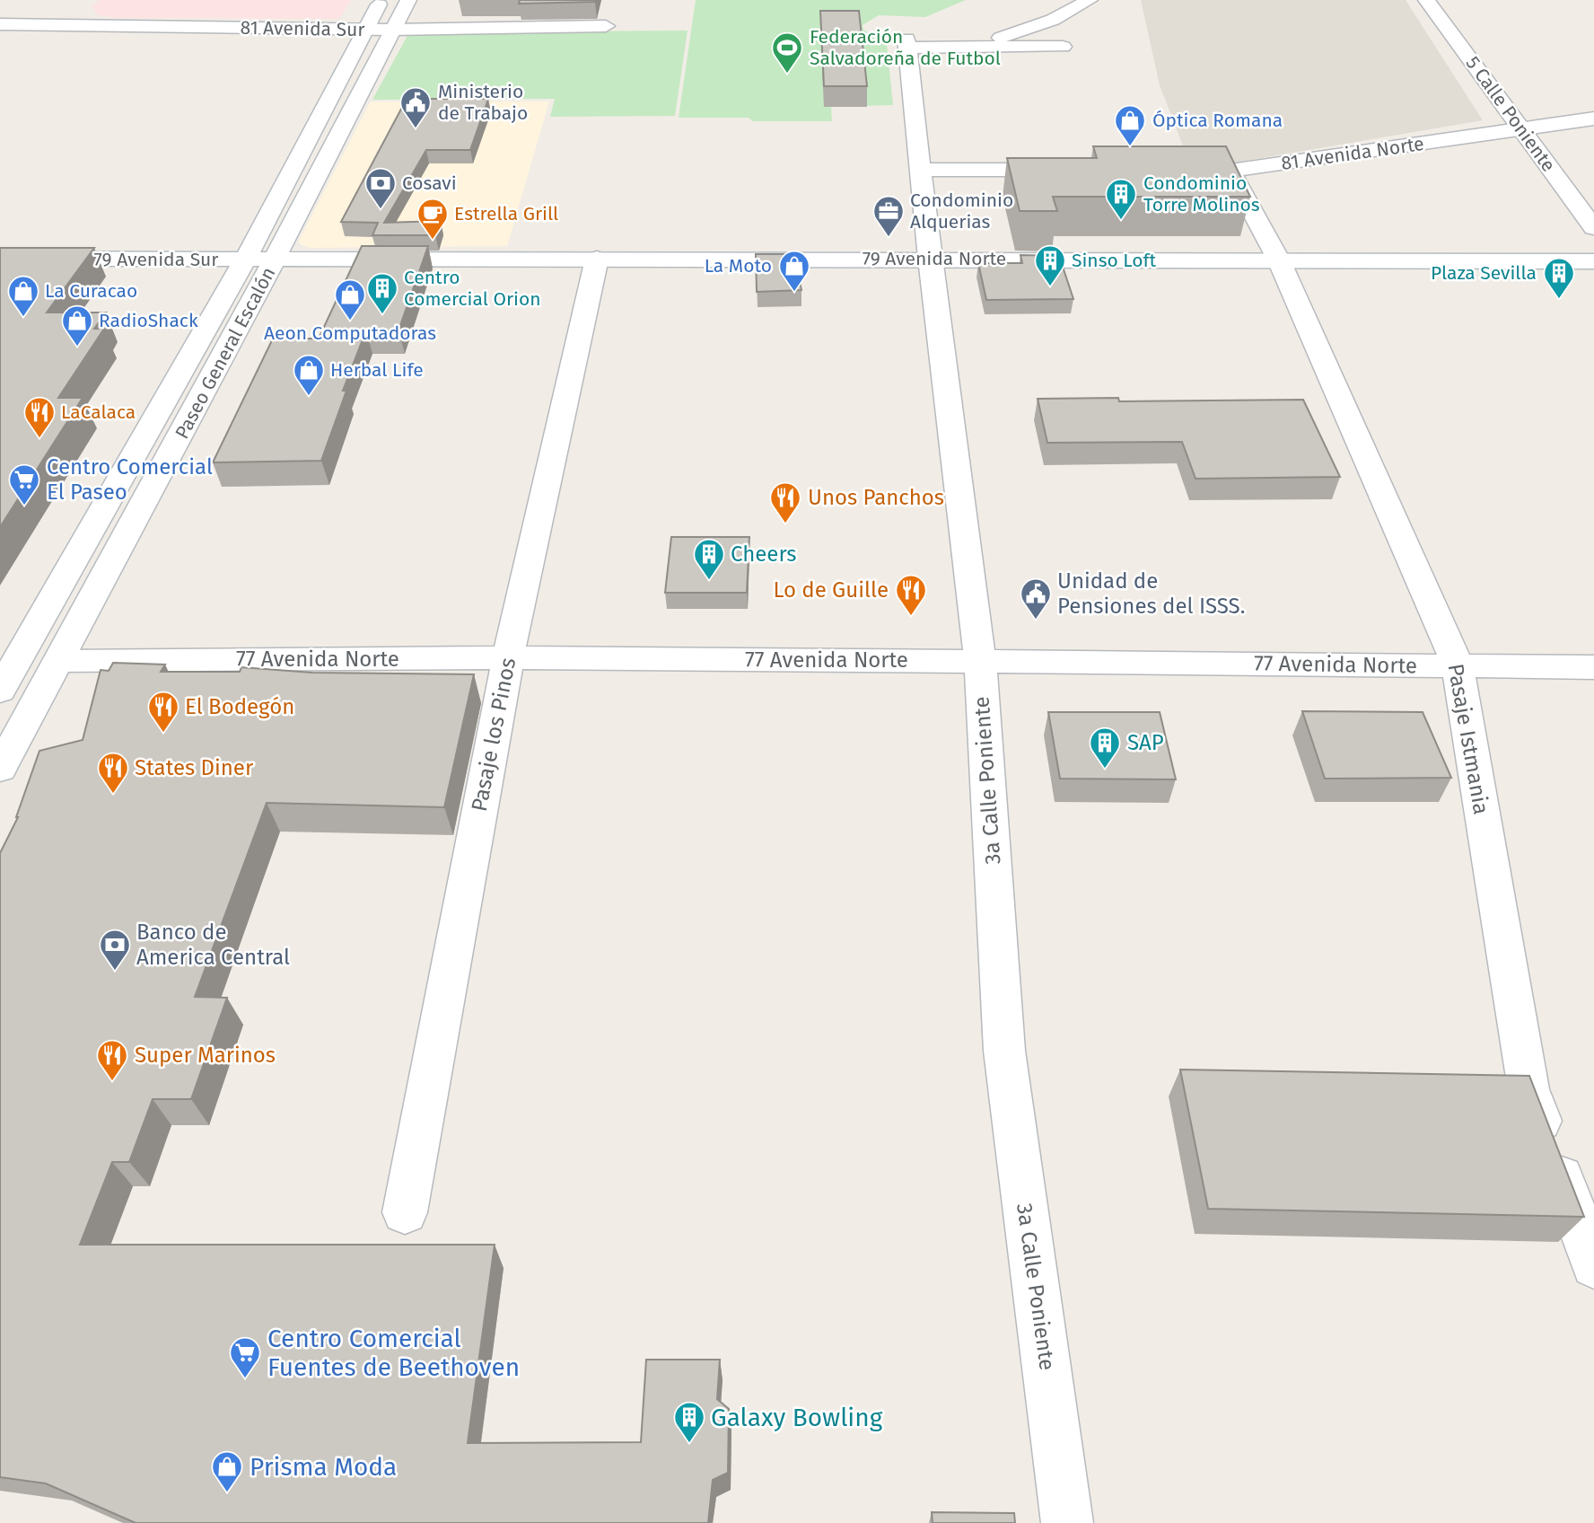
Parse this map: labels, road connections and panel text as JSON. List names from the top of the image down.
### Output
{
  "streets": {
    "street": [
      "81 Avenida Sur",
      "5 Calle Poniente",
      "81 Avenida Norte",
      "79 Avenida Norte",
      "79 Avenida Sur",
      "Paseo General Escalón",
      "77 Avenida Norte",
      "Pasaje los Pinos",
      "Pasaje Istmania",
      "3a Calle Poniente"
    ]
  },
  "crossings": [
    ["81 Avenida Sur", "Paseo General Escalón"],
    ["5 Calle Poniente", "81 Avenida Norte"],
    ["81 Avenida Norte", "Pasaje Istmania"],
    ["79 Avenida Norte", "79 Avenida Sur"],
    ["79 Avenida Norte", "Paseo General Escalón"],
    ["79 Avenida Norte", "Pasaje los Pinos"],
    ["79 Avenida Norte", "Pasaje Istmania"],
    ["79 Avenida Norte", "3a Calle Poniente"],
    ["79 Avenida Sur", "Paseo General Escalón"],
    ["Paseo General Escalón", "77 Avenida Norte"],
    ["77 Avenida Norte", "Pasaje los Pinos"],
    ["77 Avenida Norte", "Pasaje Istmania"],
    ["77 Avenida Norte", "3a Calle Poniente"]
  ],
  "places": {
    "sports": ["Federación Salvadoreña de Futbol"],
    "public building": ["Ministerio de Trabajo", "Unidad de Pensiones del ISSS."],
    "shop": [
      "Óptica Romana",
      "La Moto",
      "La Curacao",
      "Aeon Computadoras",
      "RadioShack",
      "Herbal Life",
      "Prisma Moda"
    ],
    "bank": ["Cosavi", "Banco de America Central"],
    "building": [
      "Condominio Torre Molinos",
      "Sinso Loft",
      "Plaza Sevilla",
      "Centro Comercial Orion",
      "Cheers",
      "SAP",
      "Galaxy Bowling"
    ],
    "office": ["Condominio Alquerias"],
    "cafe": ["Estrella Grill"],
    "restaurant": [
      "LaCalaca",
      "Unos Panchos",
      "Lo de Guille",
      "El Bodegón",
      "States Diner",
      "Super Marinos"
    ],
    "supermarket": ["Centro Comercial El Paseo", "Centro Comercial Fuentes de Beethoven"]
  }
}
